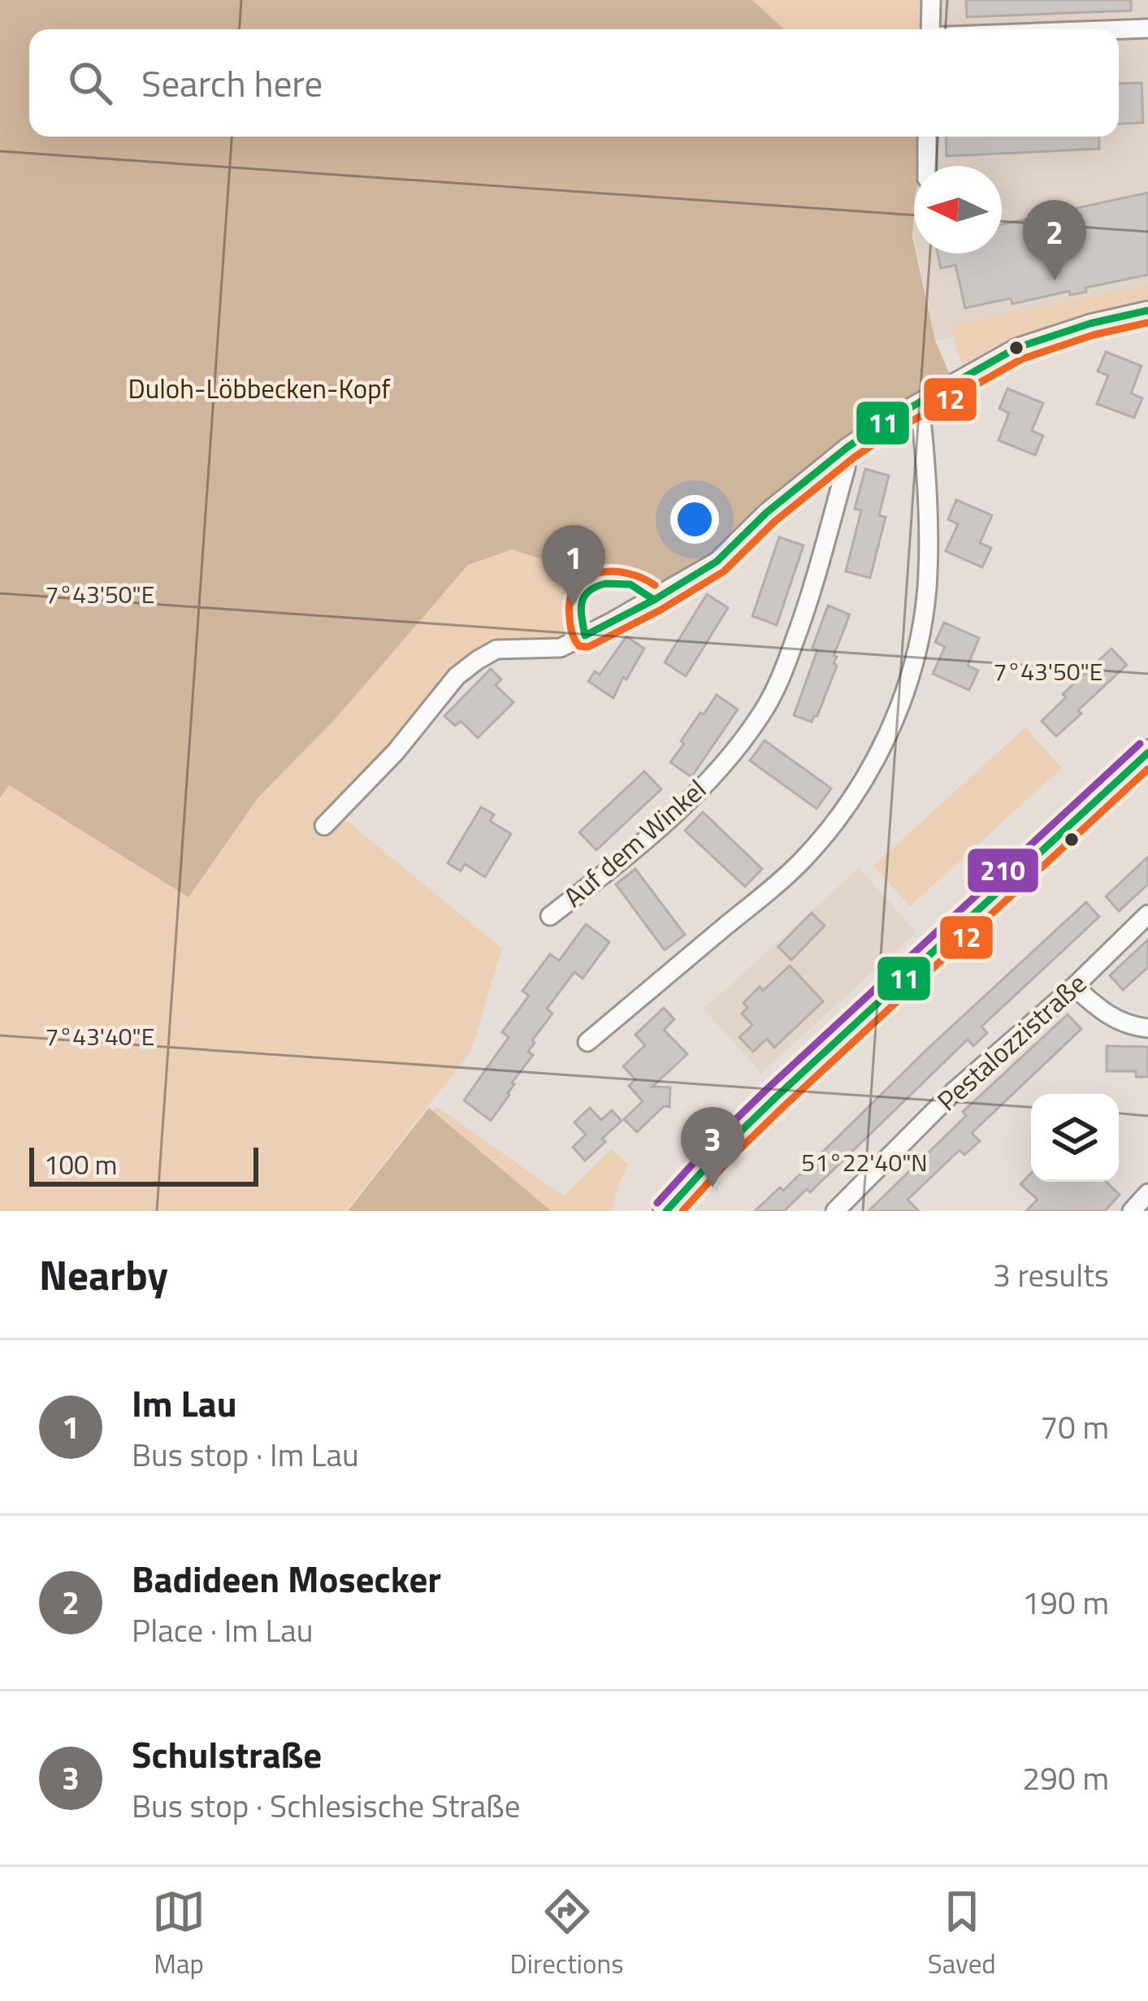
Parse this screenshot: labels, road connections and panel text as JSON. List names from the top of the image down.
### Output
{
  "streets": {
    "street": ["Auf dem Winkel", "Pestalozzistraße"]
  },
  "parks": ["Duloh-Löbbecken-Kopf"],
  "lines": ["transit line 11", "transit line 12", "transit line 210"],
  "scale_bar": "100 m",
  "north": "left",
  "page": {
    "search": "Search here",
    "pins": ["2", "1", "3"],
    "scale": "100 m",
    "heading": ["Nearby", "3 results"],
    "list": [
      {
        "mark": "1",
        "name": "Im Lau",
        "note": "Bus stop · Im Lau",
        "value": "70 m"
      },
      {
        "mark": "2",
        "name": "Badideen Mosecker",
        "note": "Place · Im Lau",
        "value": "190 m"
      },
      {
        "mark": "3",
        "name": "Schulstraße",
        "note": "Bus stop · Schlesische Straße",
        "value": "290 m"
      }
    ],
    "nav": ["Map", "Directions", "Saved"]
  },
  "coordinates": ["7°43'50\"E", "7°43'40\"E", "51°22'40\"N"]
}
